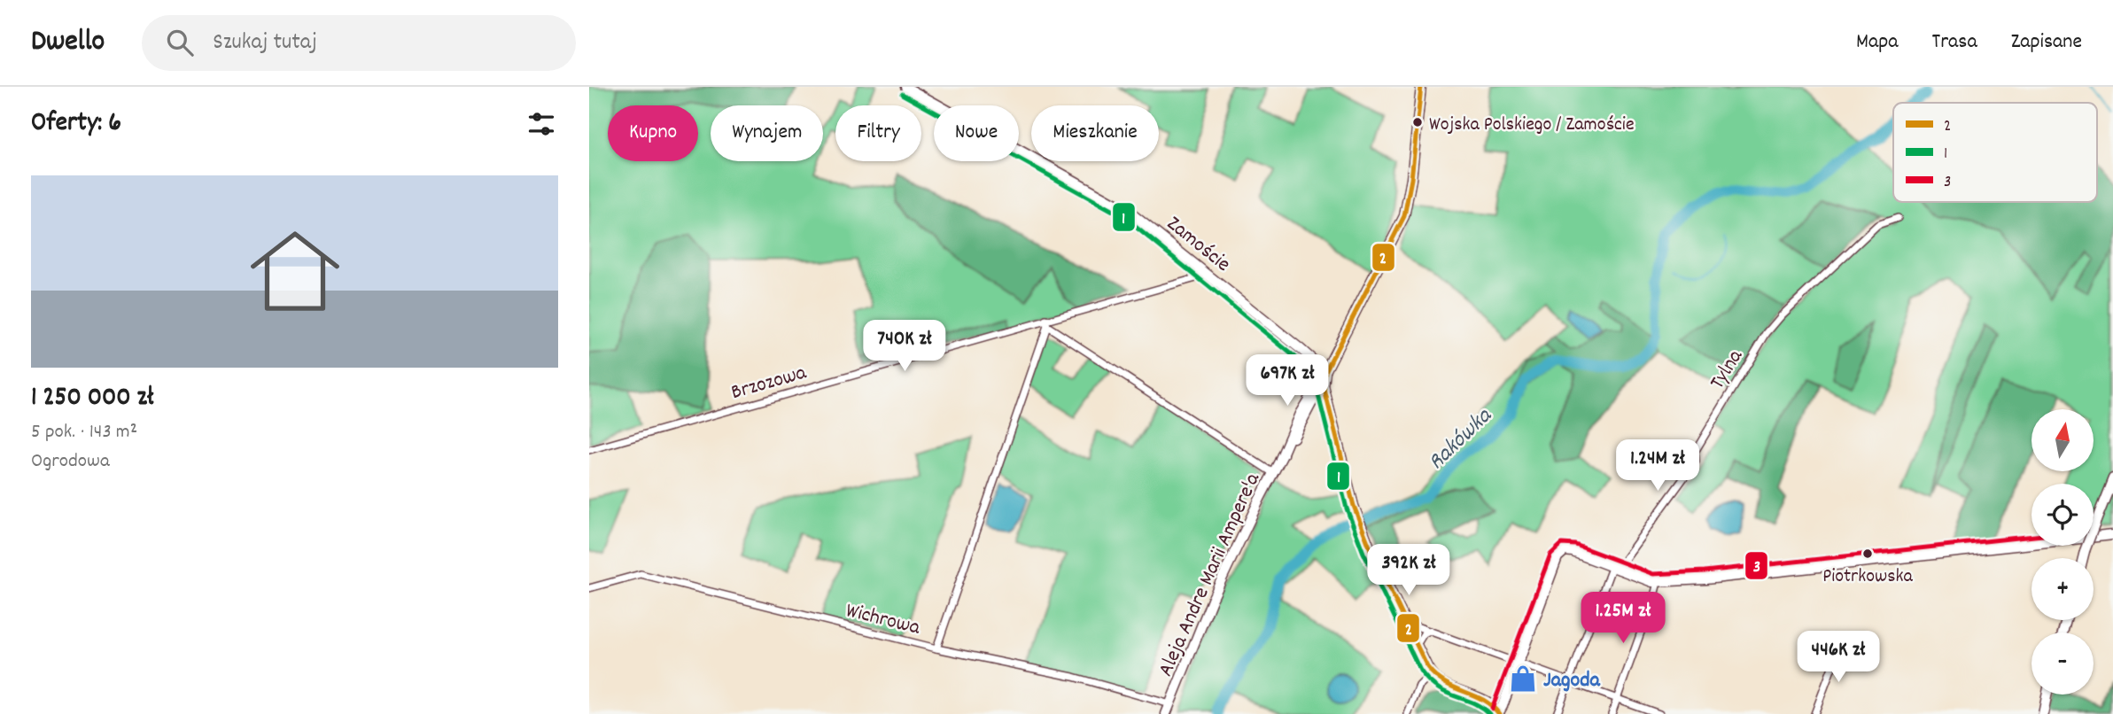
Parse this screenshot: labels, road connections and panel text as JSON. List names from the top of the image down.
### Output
{
  "streets": {
    "street": [
      "Zamoście",
      "Tylna",
      "Brzozowa",
      "Aleja Andre Marii Ampere'a",
      "Wichrowa"
    ]
  },
  "crossings": [
    ["Zamoście", "Brzozowa"],
    ["Zamoście", "Aleja Andre Marii Ampere'a"],
    ["Aleja Andre Marii Ampere'a", "Wichrowa"]
  ],
  "water": ["Rakówka"],
  "places": {
    "other": ["Wojska Polskiego / Zamoście", "Piotrkowska"],
    "shop": ["Jagoda"]
  },
  "lines": ["transit line 2", "transit line 1", "transit line 3"],
  "legend": ["2", "1", "3"],
  "north": "top",
  "page": {
    "header": "Dwello",
    "search": "Szukaj tutaj",
    "nav": ["Mapa", "Trasa", "Zapisane"],
    "heading": "Oferty: 6",
    "chip": [
      "Kupno",
      "Wynajem",
      "Filtry",
      "Nowe",
      "Mieszkanie"
    ],
    "list": [
      {
        "name": "1 250 000 zł",
        "note": "5 pok. · 143 m² · Ogrodowa"
      }
    ],
    "price": [
      "740K zł",
      "697K zł",
      "1.24M zł",
      "392K zł",
      "1.25M zł",
      "446K zł"
    ],
    "map_buttons": ["+", "−"]
  }
}
